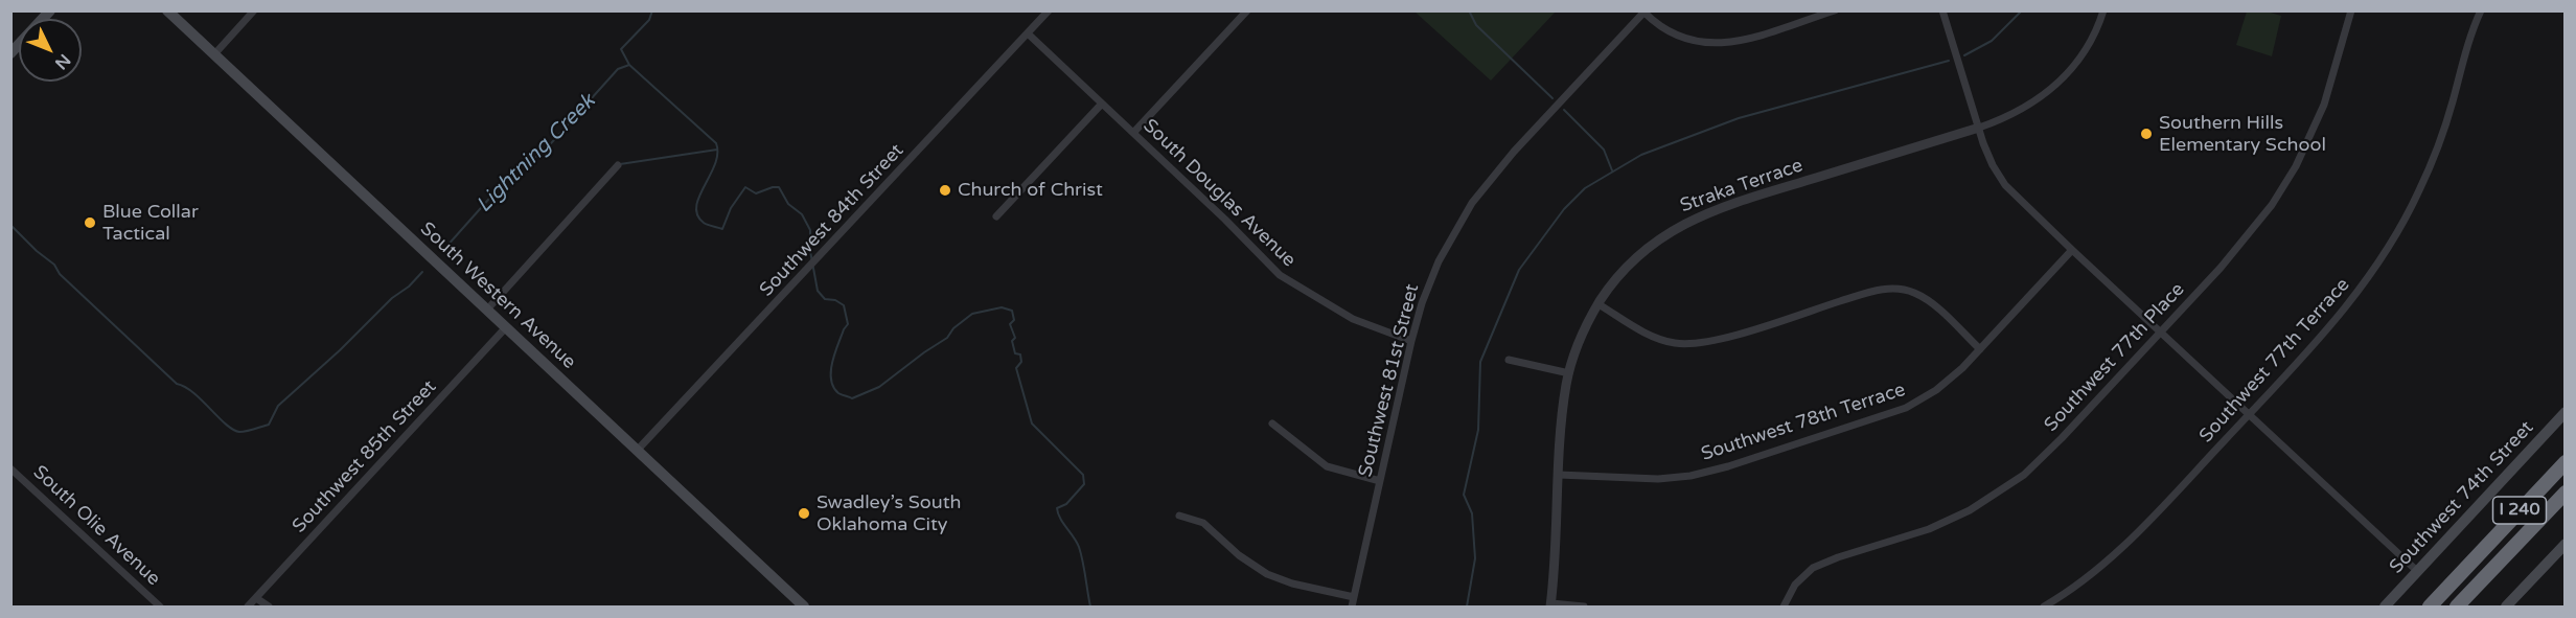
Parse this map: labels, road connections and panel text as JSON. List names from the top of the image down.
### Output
{
  "streets": {
    "highway": ["I 240"],
    "main road": ["South Western Avenue", "Southwest 74th Street"],
    "street": [
      "Straka Terrace",
      "South Douglas Avenue",
      "Southwest 84th Street",
      "Southwest 77th Place",
      "Southwest 77th Terrace",
      "Southwest 81st Street",
      "Southwest 78th Terrace",
      "Southwest 85th Street",
      "South Olie Avenue"
    ]
  },
  "crossings": [
    ["Straka Terrace", "Southwest 78th Terrace"],
    ["South Douglas Avenue", "Southwest 84th Street"],
    ["South Douglas Avenue", "Southwest 81st Street"],
    ["Southwest 84th Street", "South Western Avenue"],
    ["South Western Avenue", "Southwest 85th Street"]
  ],
  "water": ["Lightning Creek"],
  "places": [
    "Southern Hills Elementary School",
    "Church of Christ",
    "Blue Collar Tactical",
    "Swadley’s South Oklahoma City"
  ],
  "north": "bottom right"
}
